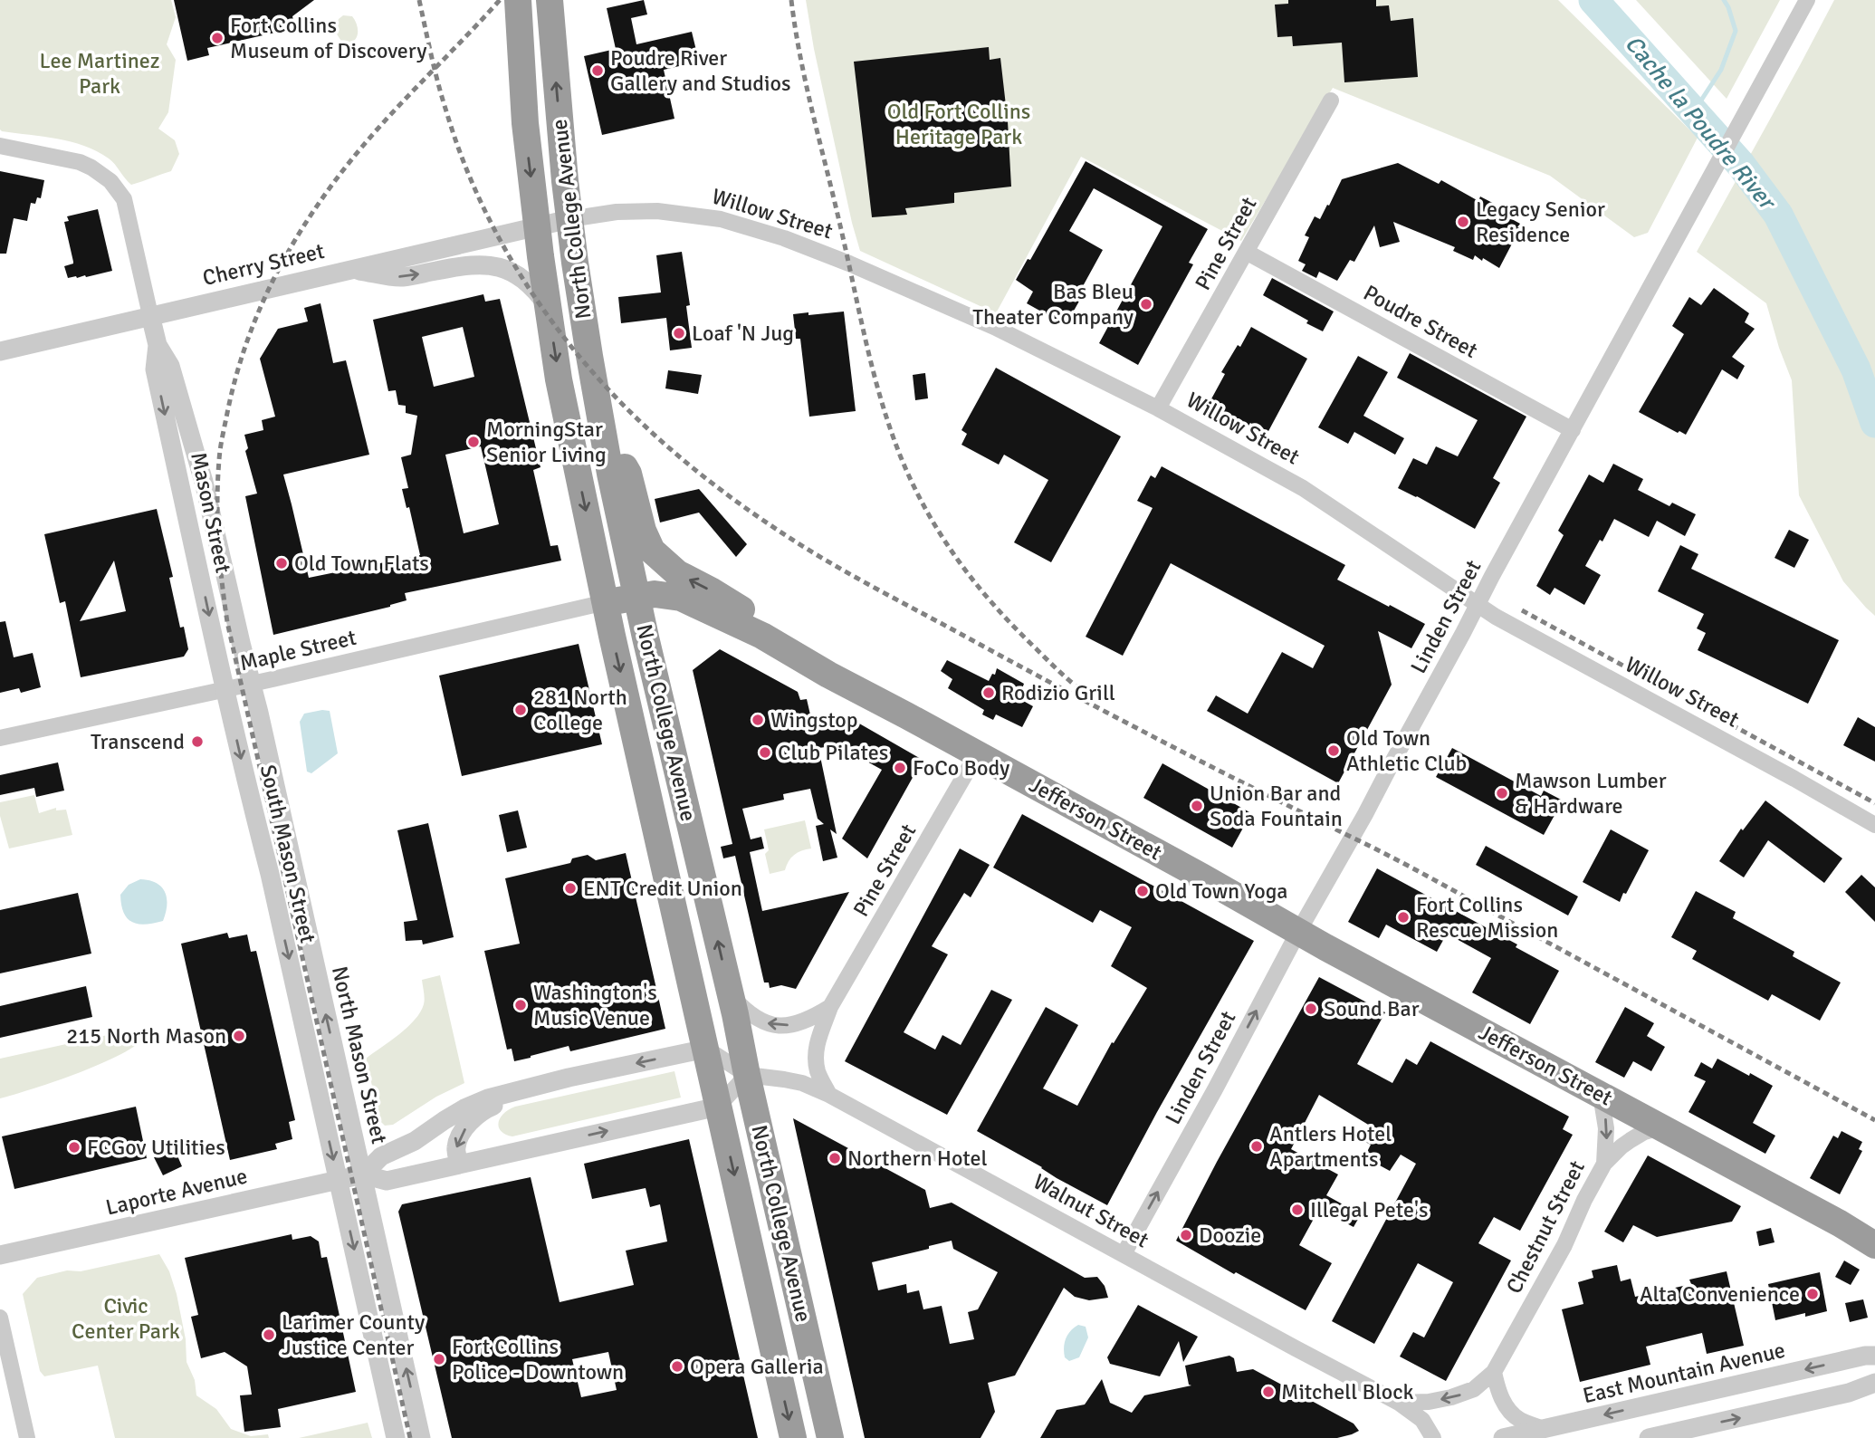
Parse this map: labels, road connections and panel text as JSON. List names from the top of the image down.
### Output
{
  "streets": {
    "highway": ["North College Avenue", "Jefferson Street"],
    "street": [
      "Willow Street",
      "Pine Street",
      "Cherry Street",
      "Poudre Street",
      "Mason Street",
      "Linden Street",
      "Maple Street",
      "South Mason Street",
      "North Mason Street",
      "Laporte Avenue",
      "Walnut Street",
      "Chestnut Street",
      "East Mountain Avenue"
    ]
  },
  "crossings": [
    ["Willow Street", "North College Avenue"],
    ["Willow Street", "Pine Street"],
    ["Willow Street", "Cherry Street"],
    ["Willow Street", "Linden Street"],
    ["North College Avenue", "Cherry Street"],
    ["North College Avenue", "Maple Street"],
    ["North College Avenue", "Jefferson Street"],
    ["North College Avenue", "Laporte Avenue"],
    ["North College Avenue", "Walnut Street"],
    ["Pine Street", "Poudre Street"],
    ["Pine Street", "Jefferson Street"],
    ["Pine Street", "Walnut Street"],
    ["Cherry Street", "Mason Street"],
    ["Poudre Street", "Linden Street"],
    ["Mason Street", "Maple Street"],
    ["Mason Street", "South Mason Street"],
    ["Mason Street", "North Mason Street"],
    ["Linden Street", "Jefferson Street"],
    ["Linden Street", "Walnut Street"],
    ["Maple Street", "Jefferson Street"],
    ["Maple Street", "South Mason Street"],
    ["Maple Street", "North Mason Street"],
    ["Jefferson Street", "Chestnut Street"],
    ["South Mason Street", "Laporte Avenue"],
    ["North Mason Street", "Laporte Avenue"]
  ],
  "one_way": ["South Mason Street", "North Mason Street"],
  "water": ["Cache la Poudre River"],
  "parks": ["Lee Martinez Park", "Old Fort Collins Heritage Park", "Civic Center Park"],
  "places": [
    "Fort Collins Museum of Discovery",
    "Poudre River Gallery and Studios",
    "Legacy Senior Residence",
    "Bas Bleu Theater Company",
    "Loaf 'N Jug",
    "MorningStar Senior Living",
    "Old Town Flats",
    "Rodizio Grill",
    "281 North College",
    "Wingstop",
    "Transcend",
    "Old Town Athletic Club",
    "Club Pilates",
    "FoCo Body",
    "Mawson Lumber & Hardware",
    "Union Bar and Soda Fountain",
    "ENT Credit Union",
    "Old Town Yoga",
    "Fort Collins Rescue Mission",
    "Washington's Music Venue",
    "Sound Bar",
    "215 North Mason",
    "Antlers Hotel Apartments",
    "FCGov Utilities",
    "Northern Hotel",
    "Illegal Pete's",
    "Doozie",
    "Alta Convenience",
    "Larimer County Justice Center",
    "Fort Collins Police - Downtown",
    "Opera Galleria",
    "Mitchell Block"
  ]
}
